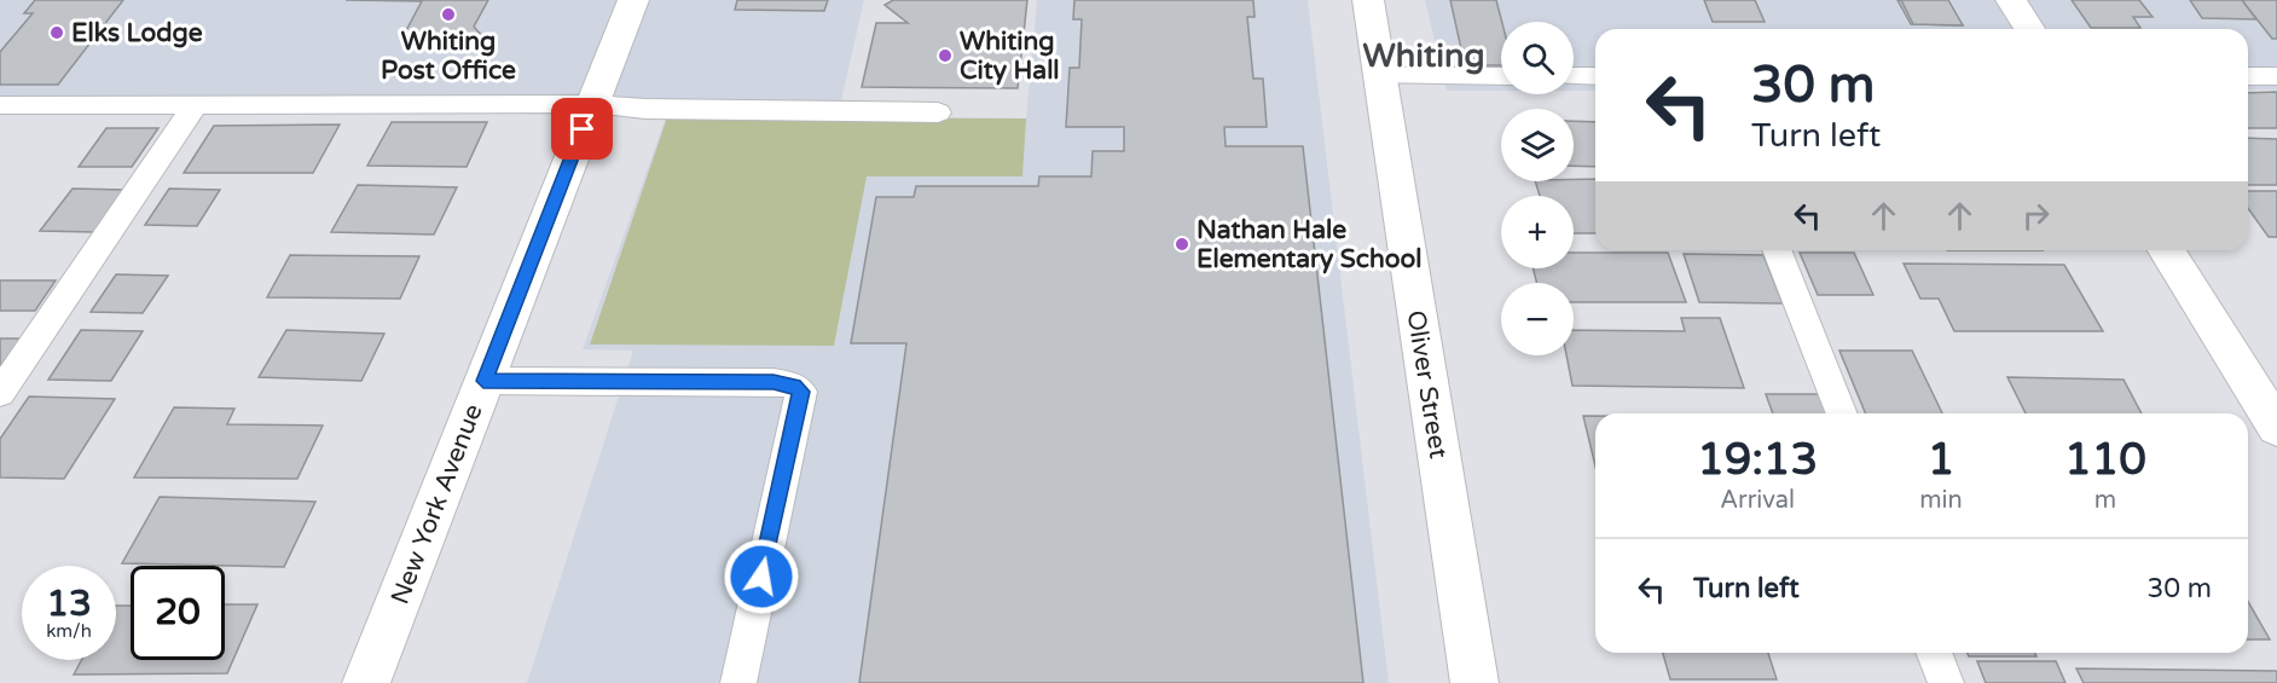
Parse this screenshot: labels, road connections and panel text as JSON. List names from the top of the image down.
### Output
{
  "streets": {
    "street": ["Oliver Street", "New York Avenue"]
  },
  "districts": ["Whiting"],
  "places": [
    "Whiting Post Office",
    "Elks Lodge",
    "Whiting City Hall",
    "Nathan Hale Elementary School"
  ],
  "page": {
    "map_buttons": ["+", "−"],
    "turn": ["30 m", "Turn left"],
    "eta": [
      "19:13",
      "Arrival",
      "1",
      "min",
      "110",
      "m"
    ],
    "list": [
      {
        "name": "Turn left",
        "value": "30 m"
      }
    ],
    "speed": "13 km/h",
    "limit": "20"
  }
}
